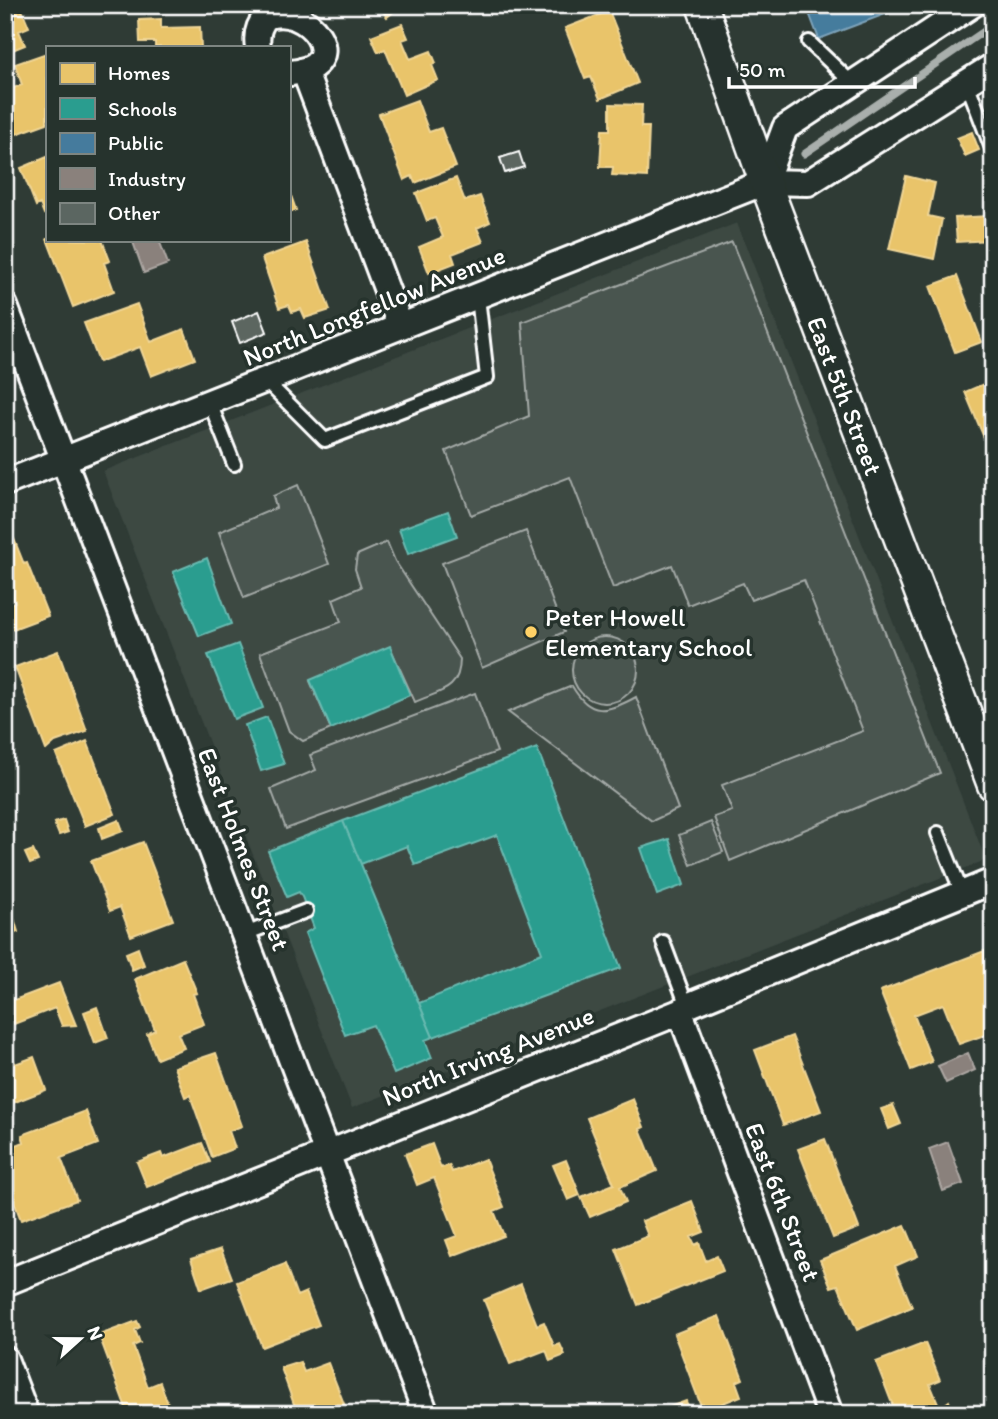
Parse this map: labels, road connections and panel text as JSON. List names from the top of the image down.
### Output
{
  "streets": {
    "street": [
      "North Longfellow Avenue",
      "East 5th Street",
      "East Holmes Street",
      "North Irving Avenue",
      "East 6th Street"
    ]
  },
  "crossings": [
    ["North Longfellow Avenue", "East 5th Street"],
    ["North Longfellow Avenue", "East Holmes Street"],
    ["East Holmes Street", "North Irving Avenue"],
    ["North Irving Avenue", "East 6th Street"]
  ],
  "places": ["Peter Howell Elementary School"],
  "legend": [
    "Homes",
    "Schools",
    "Public",
    "Industry",
    "Other"
  ],
  "scale_bar": "50 m",
  "north": "right"
}
